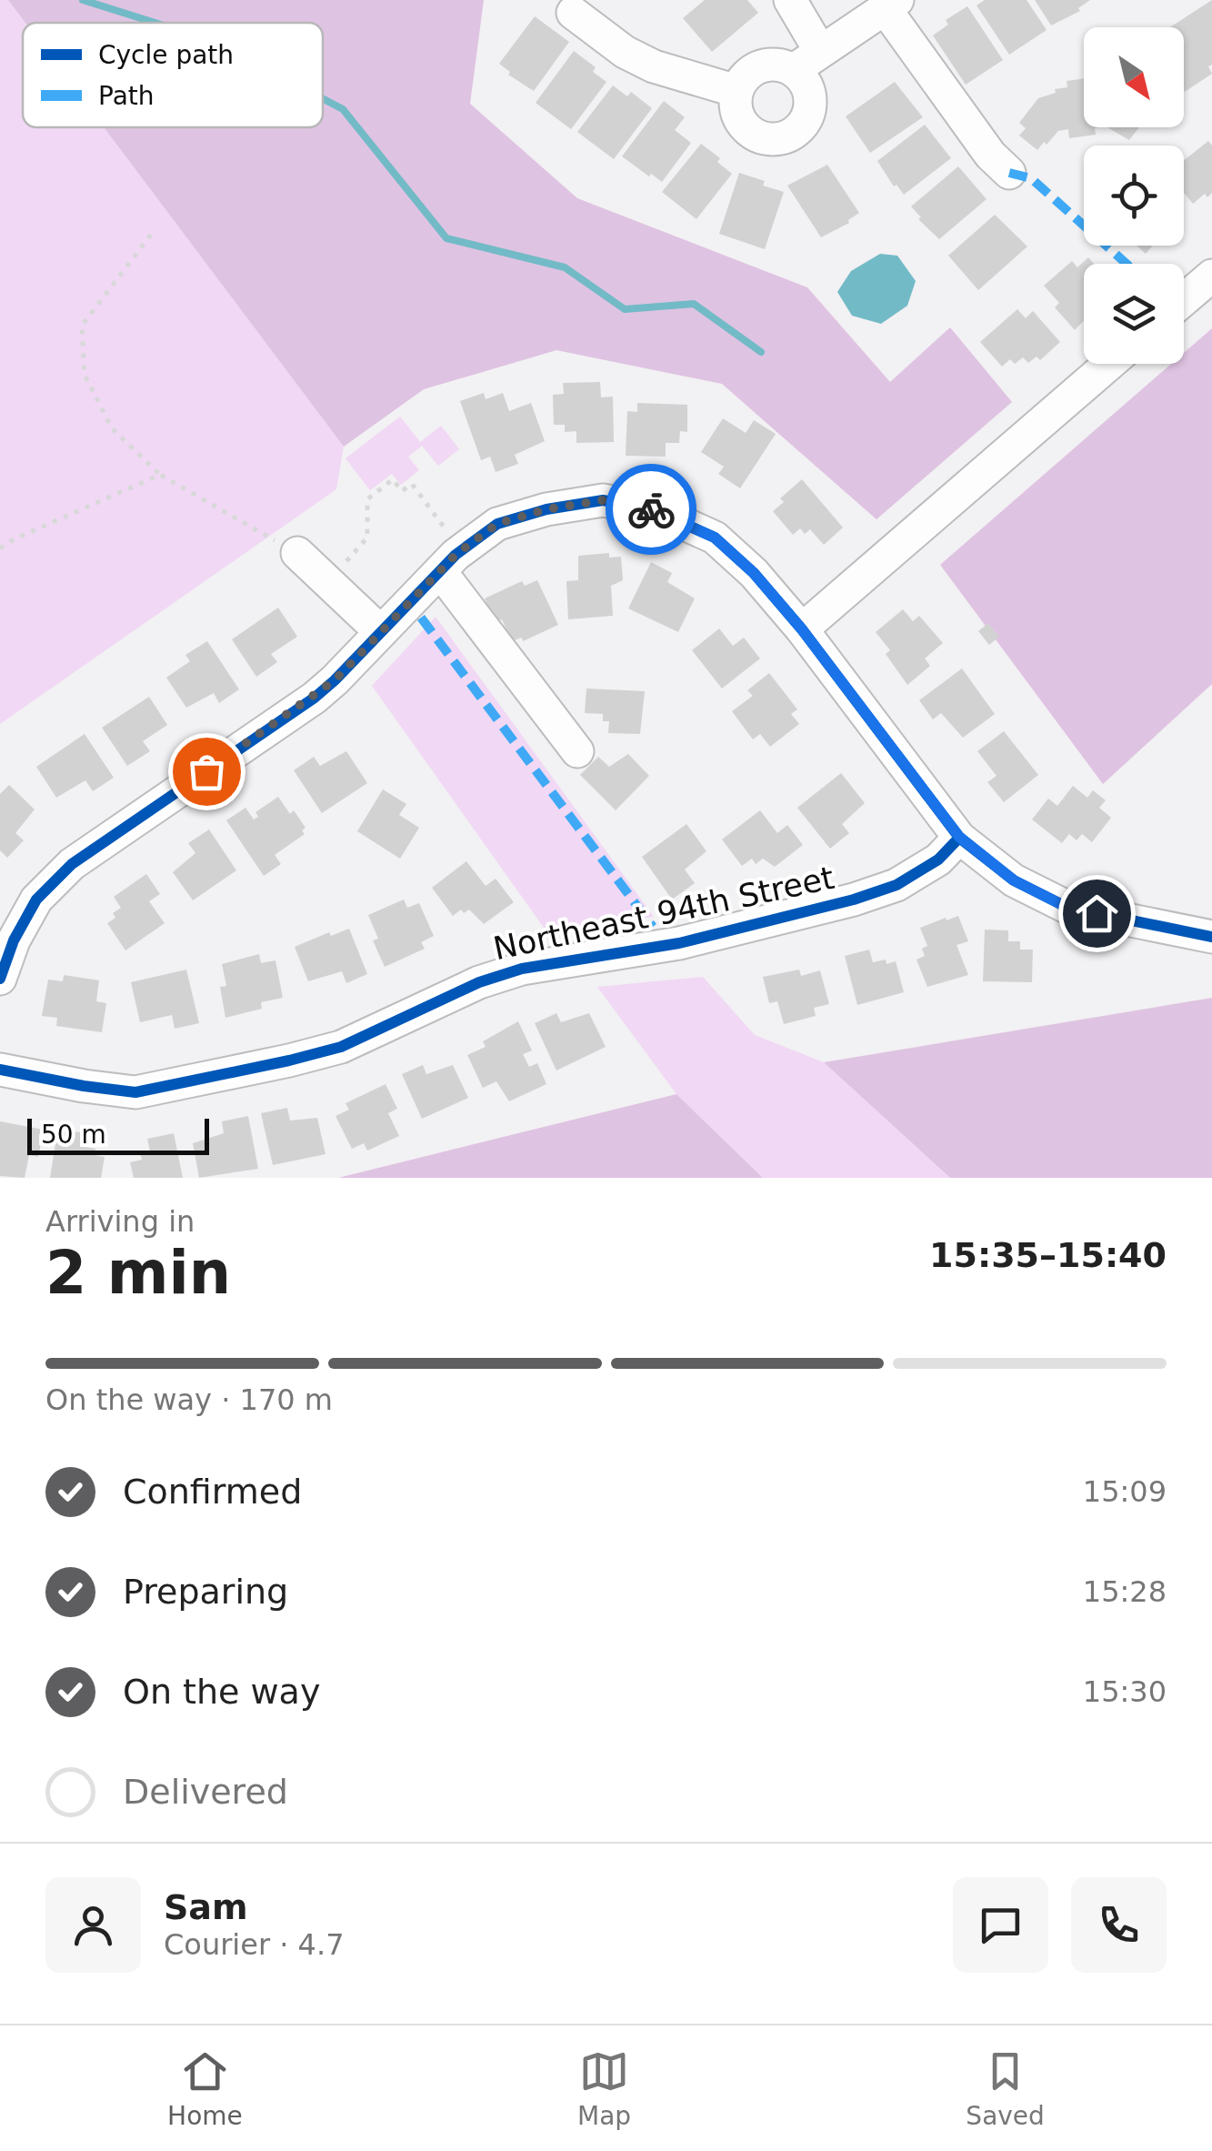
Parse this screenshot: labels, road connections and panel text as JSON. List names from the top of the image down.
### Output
{
  "streets": {
    "street": ["Northeast 94th Street"]
  },
  "legend": ["Cycle path", "Path"],
  "scale_bar": "50 m",
  "north": "bottom right",
  "page": {
    "scale": "50 m",
    "heading": ["2 min", "Arriving in", "15:35–15:40"],
    "panel": ["Sam", "Courier · 4.7"],
    "bar": "On the way · 170 m",
    "list": [
      ["Confirmed", "15:09"],
      ["Preparing", "15:28"],
      ["On the way", "15:30"],
      "Delivered"
    ],
    "tabs": ["Home", "Map", "Saved"]
  }
}
